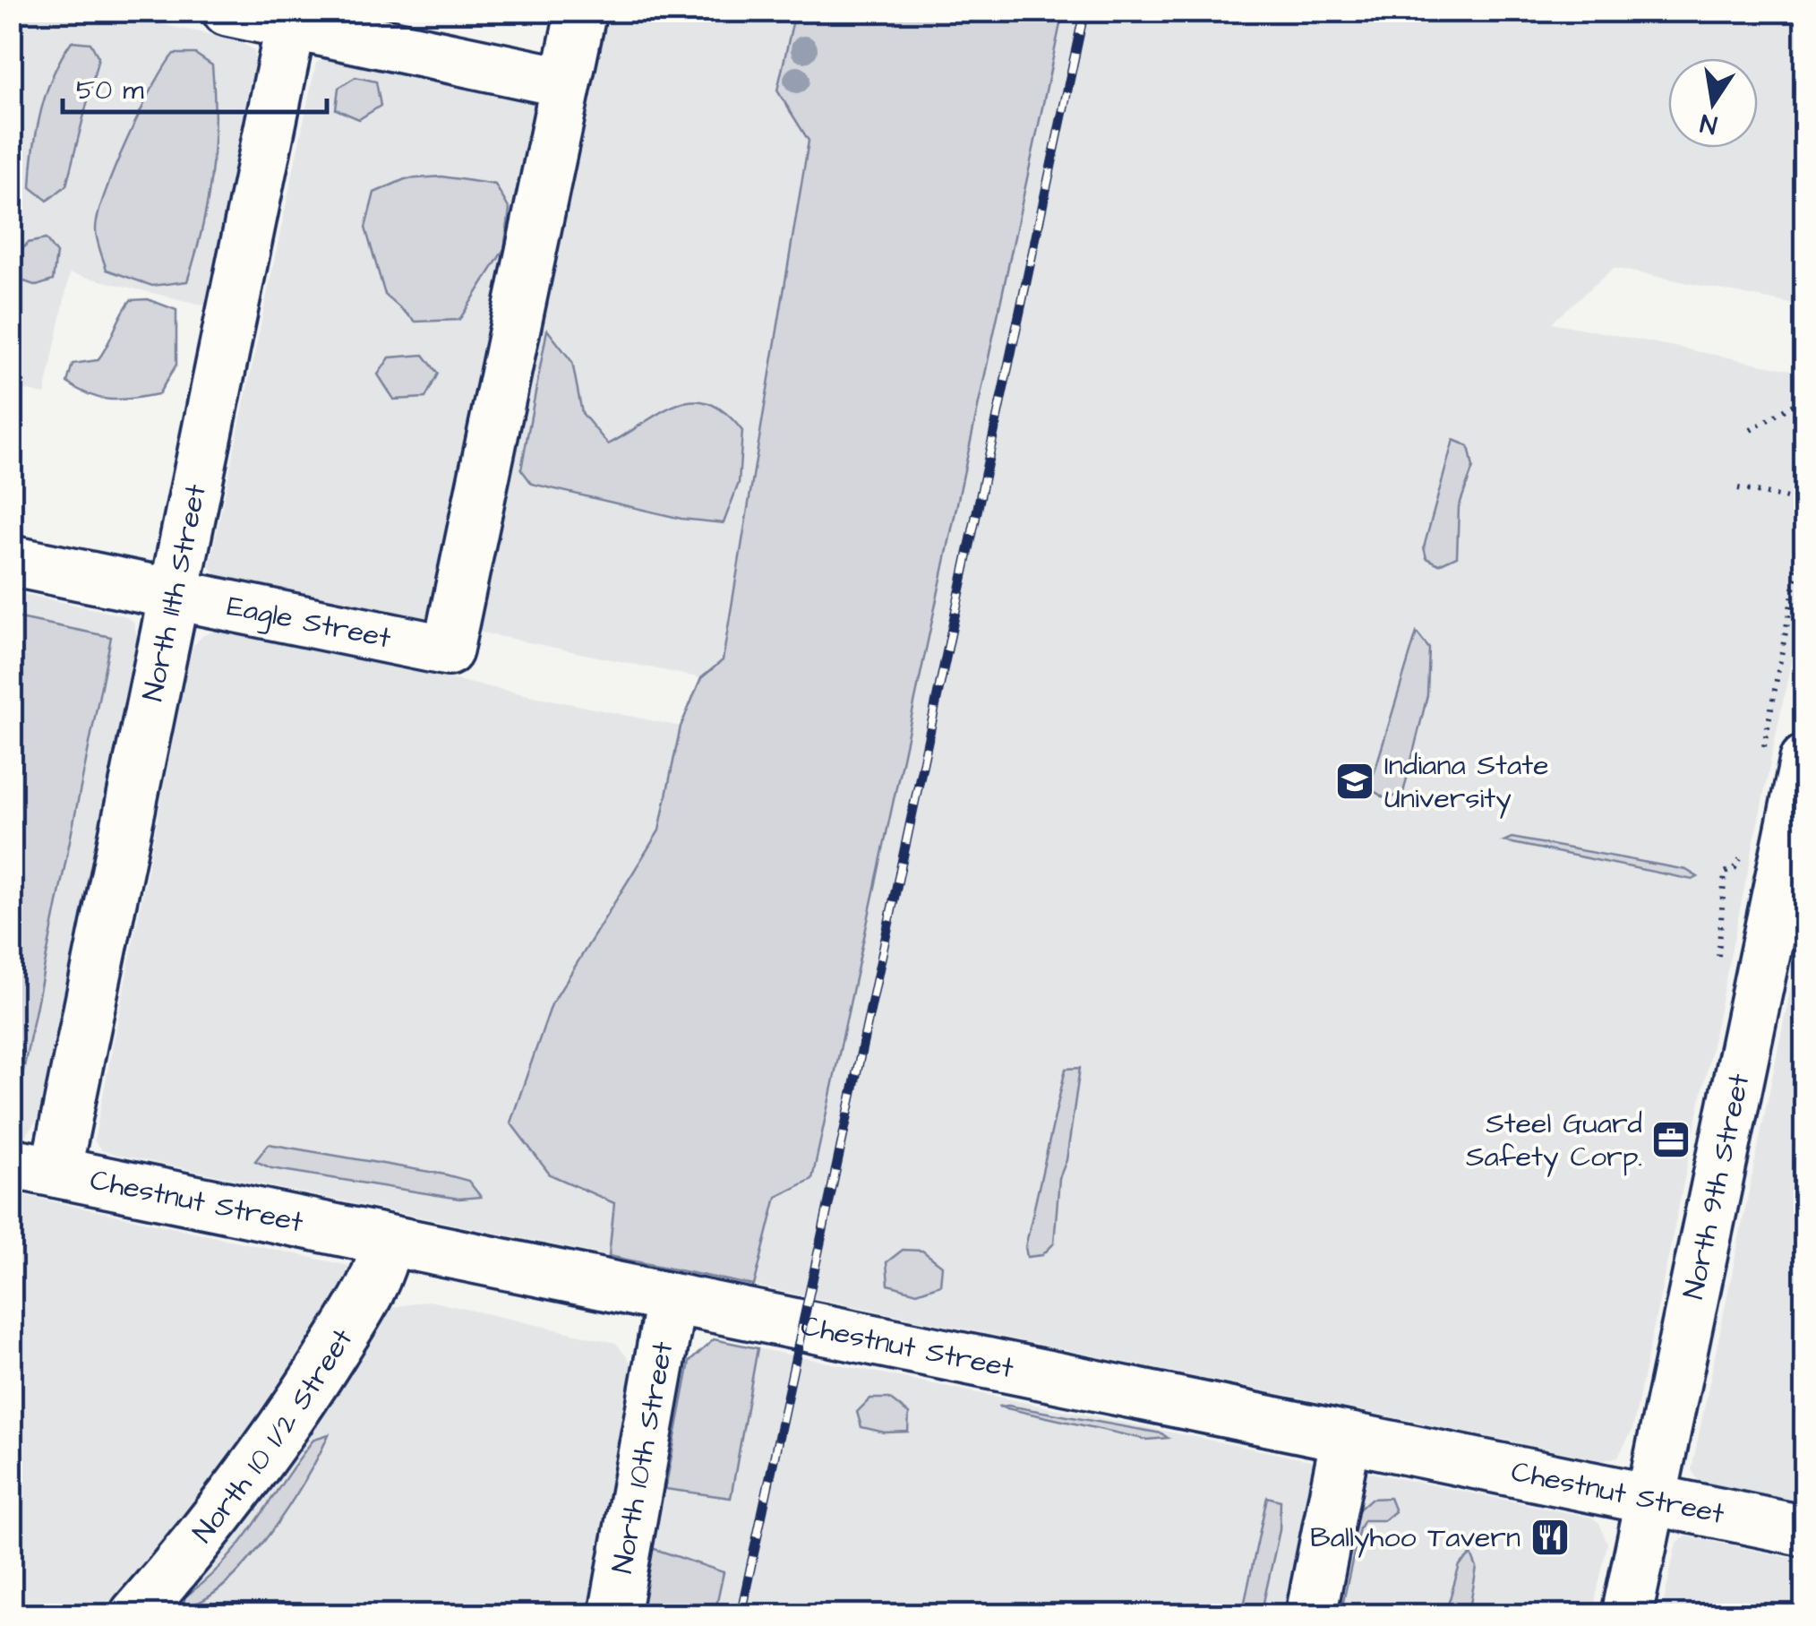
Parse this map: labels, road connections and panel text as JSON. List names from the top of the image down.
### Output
{
  "streets": {
    "street": [
      "North 11th Street",
      "Eagle Street",
      "North 9th Street",
      "Chestnut Street",
      "North 10 1/2 Street",
      "North 10th Street"
    ]
  },
  "crossings": [
    ["North 11th Street", "Eagle Street"],
    ["North 11th Street", "Chestnut Street"],
    ["North 9th Street", "Chestnut Street"],
    ["Chestnut Street", "North 10 1/2 Street"],
    ["Chestnut Street", "North 10th Street"]
  ],
  "places": {
    "school or university": ["Indiana State University"],
    "office": ["Steel Guard Safety Corp."],
    "restaurant": ["Ballyhoo Tavern"]
  },
  "scale_bar": "50 m",
  "north": "bottom"
}
